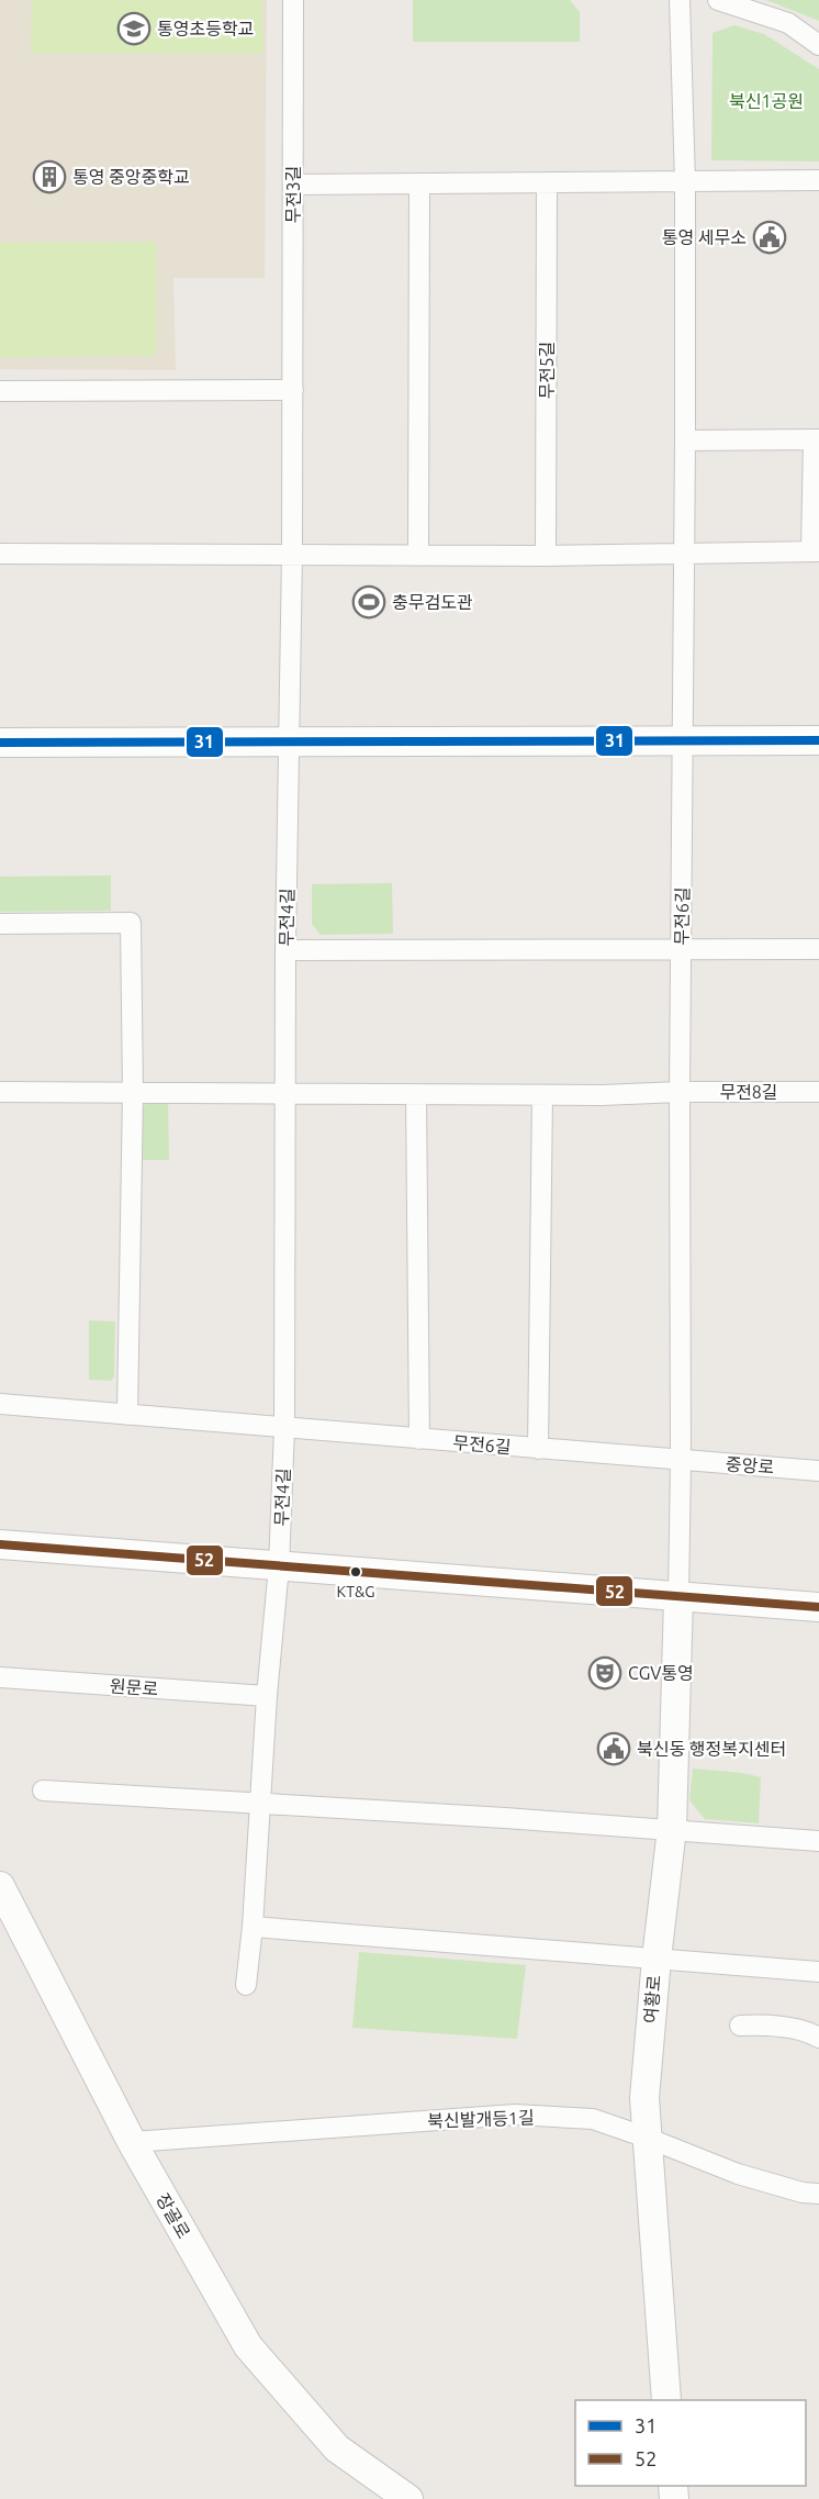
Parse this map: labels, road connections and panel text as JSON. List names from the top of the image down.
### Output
{
  "streets": {
    "street": [
      "무전3길",
      "무전5길",
      "무전6길",
      "무전4길",
      "무전8길",
      "중앙로",
      "원문로",
      "여황로",
      "북신발개등1길",
      "장골로"
    ]
  },
  "crossings": [
    ["무전3길", "무전4길"],
    ["무전6길", "무전4길"],
    ["무전6길", "무전8길"],
    ["무전6길", "중앙로"],
    ["무전6길", "여황로"],
    ["무전4길", "원문로"],
    ["여황로", "북신발개등1길"],
    ["북신발개등1길", "장골로"]
  ],
  "parks": ["북신1공원"],
  "places": {
    "school or university": ["통영초등학교"],
    "building": ["통영 중앙중학교"],
    "public building": ["통영 세무소", "북신동 행정복지센터"],
    "sports": ["충무검도관"],
    "other": ["KT&G"],
    "theatre": ["CGV통영"]
  },
  "lines": ["transit line 31", "transit line 52"],
  "legend": ["31", "52"]
}
